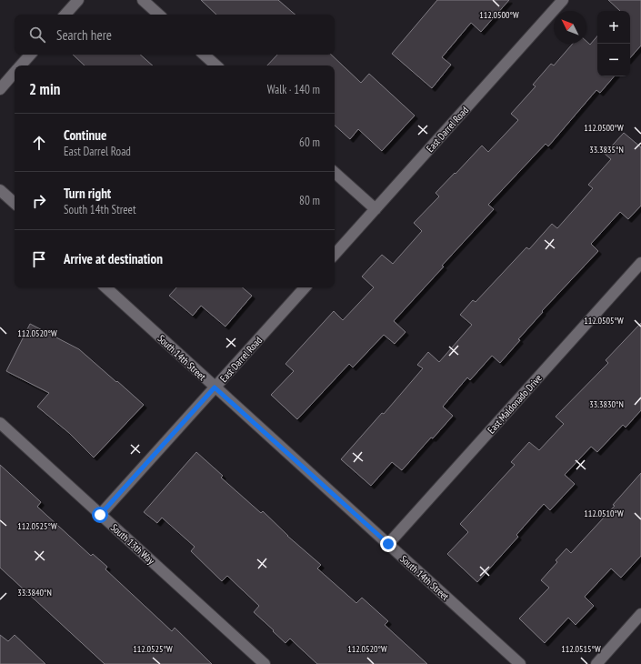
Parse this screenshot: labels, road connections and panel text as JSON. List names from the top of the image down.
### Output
{
  "streets": {
    "street": [
      "East Darrel Road",
      "South 14th Street",
      "East Maldonado Drive",
      "South 13th Way"
    ]
  },
  "crossings": [
    ["East Darrel Road", "South 14th Street"],
    ["East Darrel Road", "South 13th Way"],
    ["South 14th Street", "East Maldonado Drive"]
  ],
  "north": "top left",
  "page": {
    "map_buttons": ["+", "−"],
    "search": "Search here",
    "heading": ["2 min", "Walk · 140 m"],
    "list": [
      ["Continue", "East Darrel Road", "60 m"],
      ["Turn right", "South 14th Street", "80 m"],
      "Arrive at destination"
    ]
  },
  "coordinates": [
    "112.0500°W",
    "33.3835°N",
    "112.0505°W",
    "112.0520°W",
    "33.3830°N",
    "112.0510°W",
    "112.0525°W",
    "33.3840°N",
    "112.0515°W"
  ]
}
